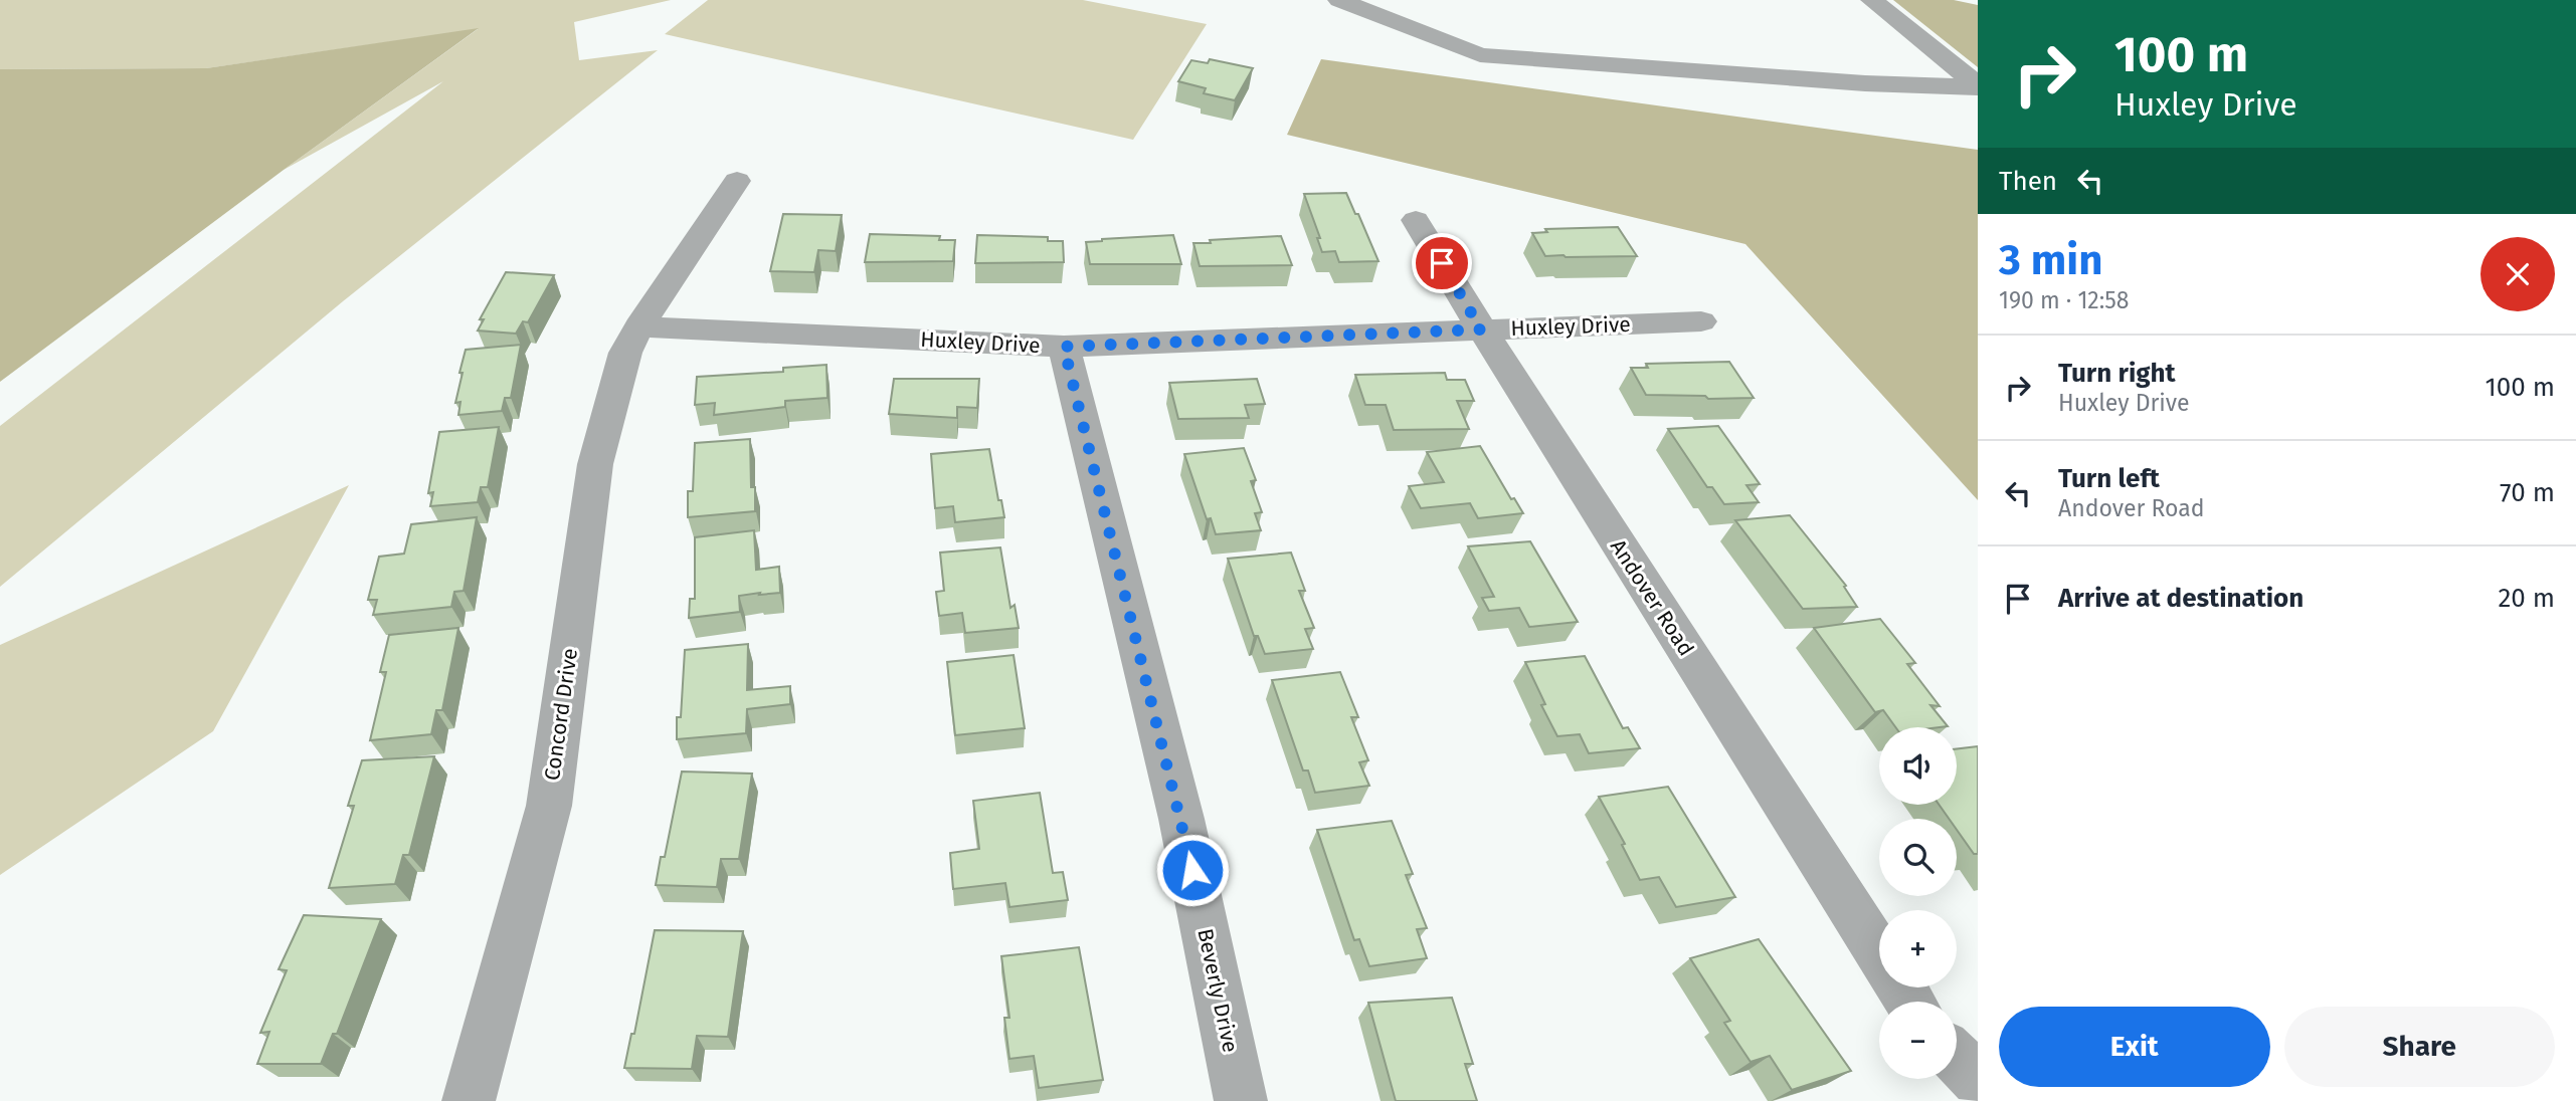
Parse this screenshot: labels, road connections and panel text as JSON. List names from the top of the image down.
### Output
{
  "streets": {
    "street": [
      "Huxley Drive",
      "Andover Road",
      "Concord Drive",
      "Beverly Drive"
    ]
  },
  "crossings": [
    ["Huxley Drive", "Andover Road"],
    ["Huxley Drive", "Concord Drive"],
    ["Huxley Drive", "Beverly Drive"]
  ],
  "page": {
    "turn": ["100 m", "Huxley Drive"],
    "then": "Then",
    "heading": ["3 min", "190 m · 12:58"],
    "list": [
      {
        "name": "Turn right",
        "note": "Huxley Drive",
        "value": "100 m"
      },
      {
        "name": "Turn left",
        "note": "Andover Road",
        "value": "70 m"
      },
      {
        "name": "Arrive at destination",
        "value": "20 m"
      }
    ],
    "map_buttons": ["+", "−"],
    "buttons": ["Exit", "Share"]
  }
}
